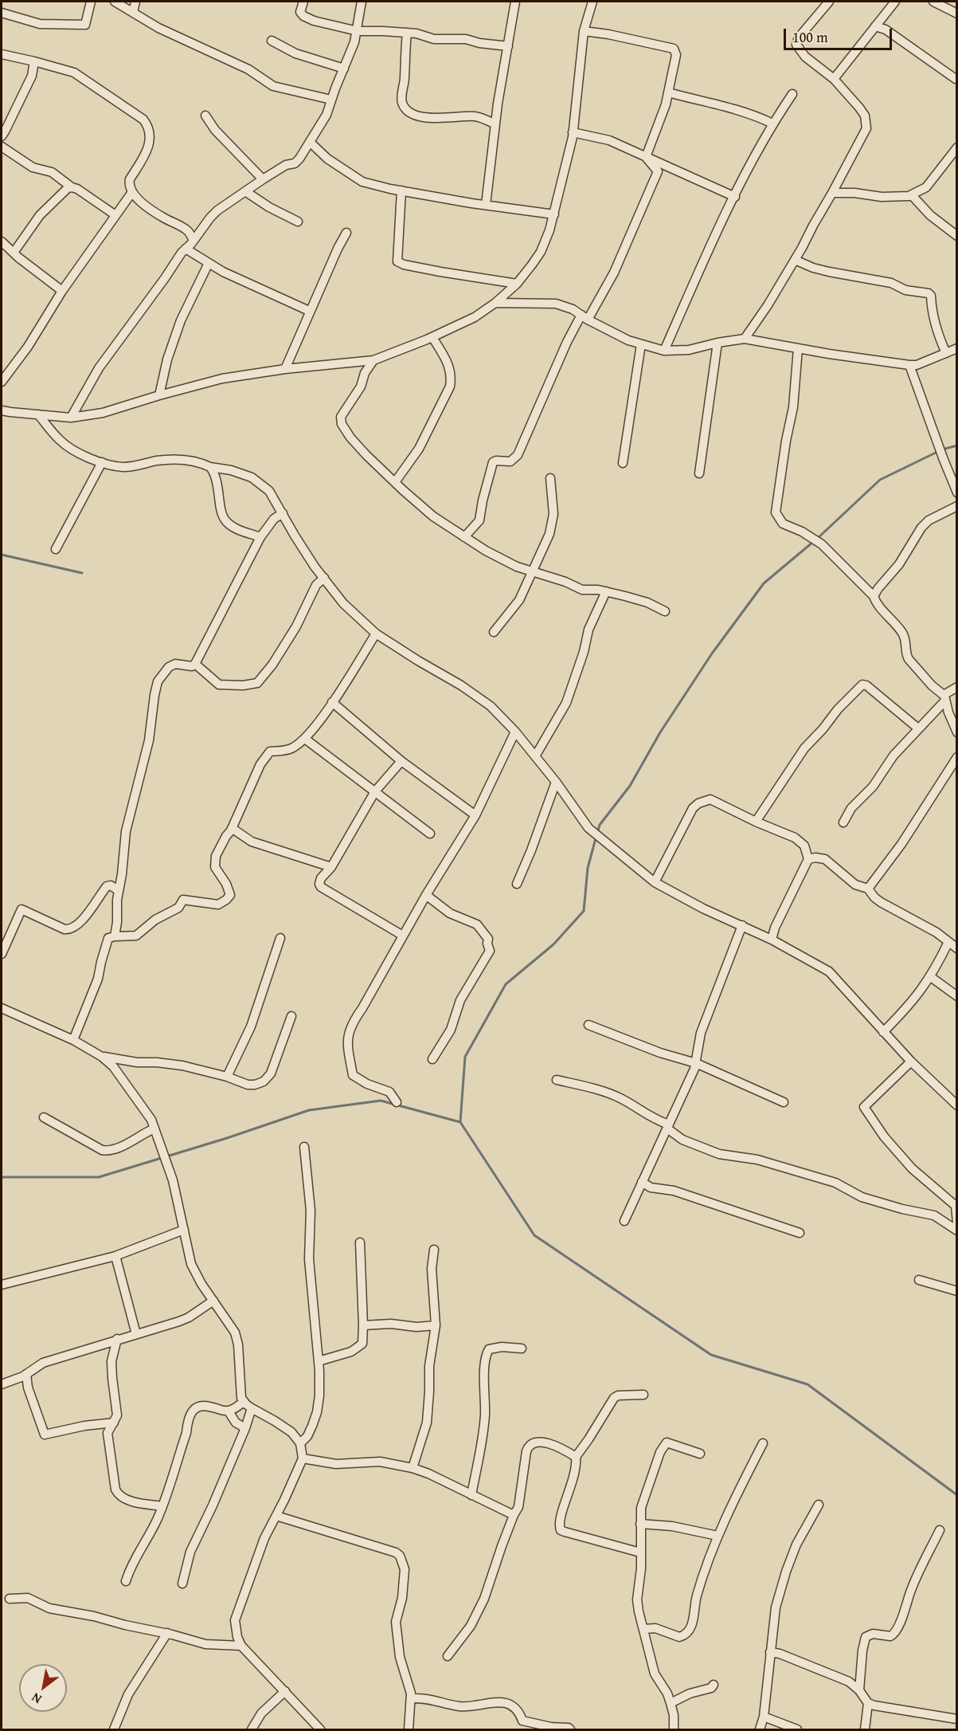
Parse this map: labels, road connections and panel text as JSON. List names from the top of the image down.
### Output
{
  "scale_bar": "100 m",
  "north": "bottom left"
}
